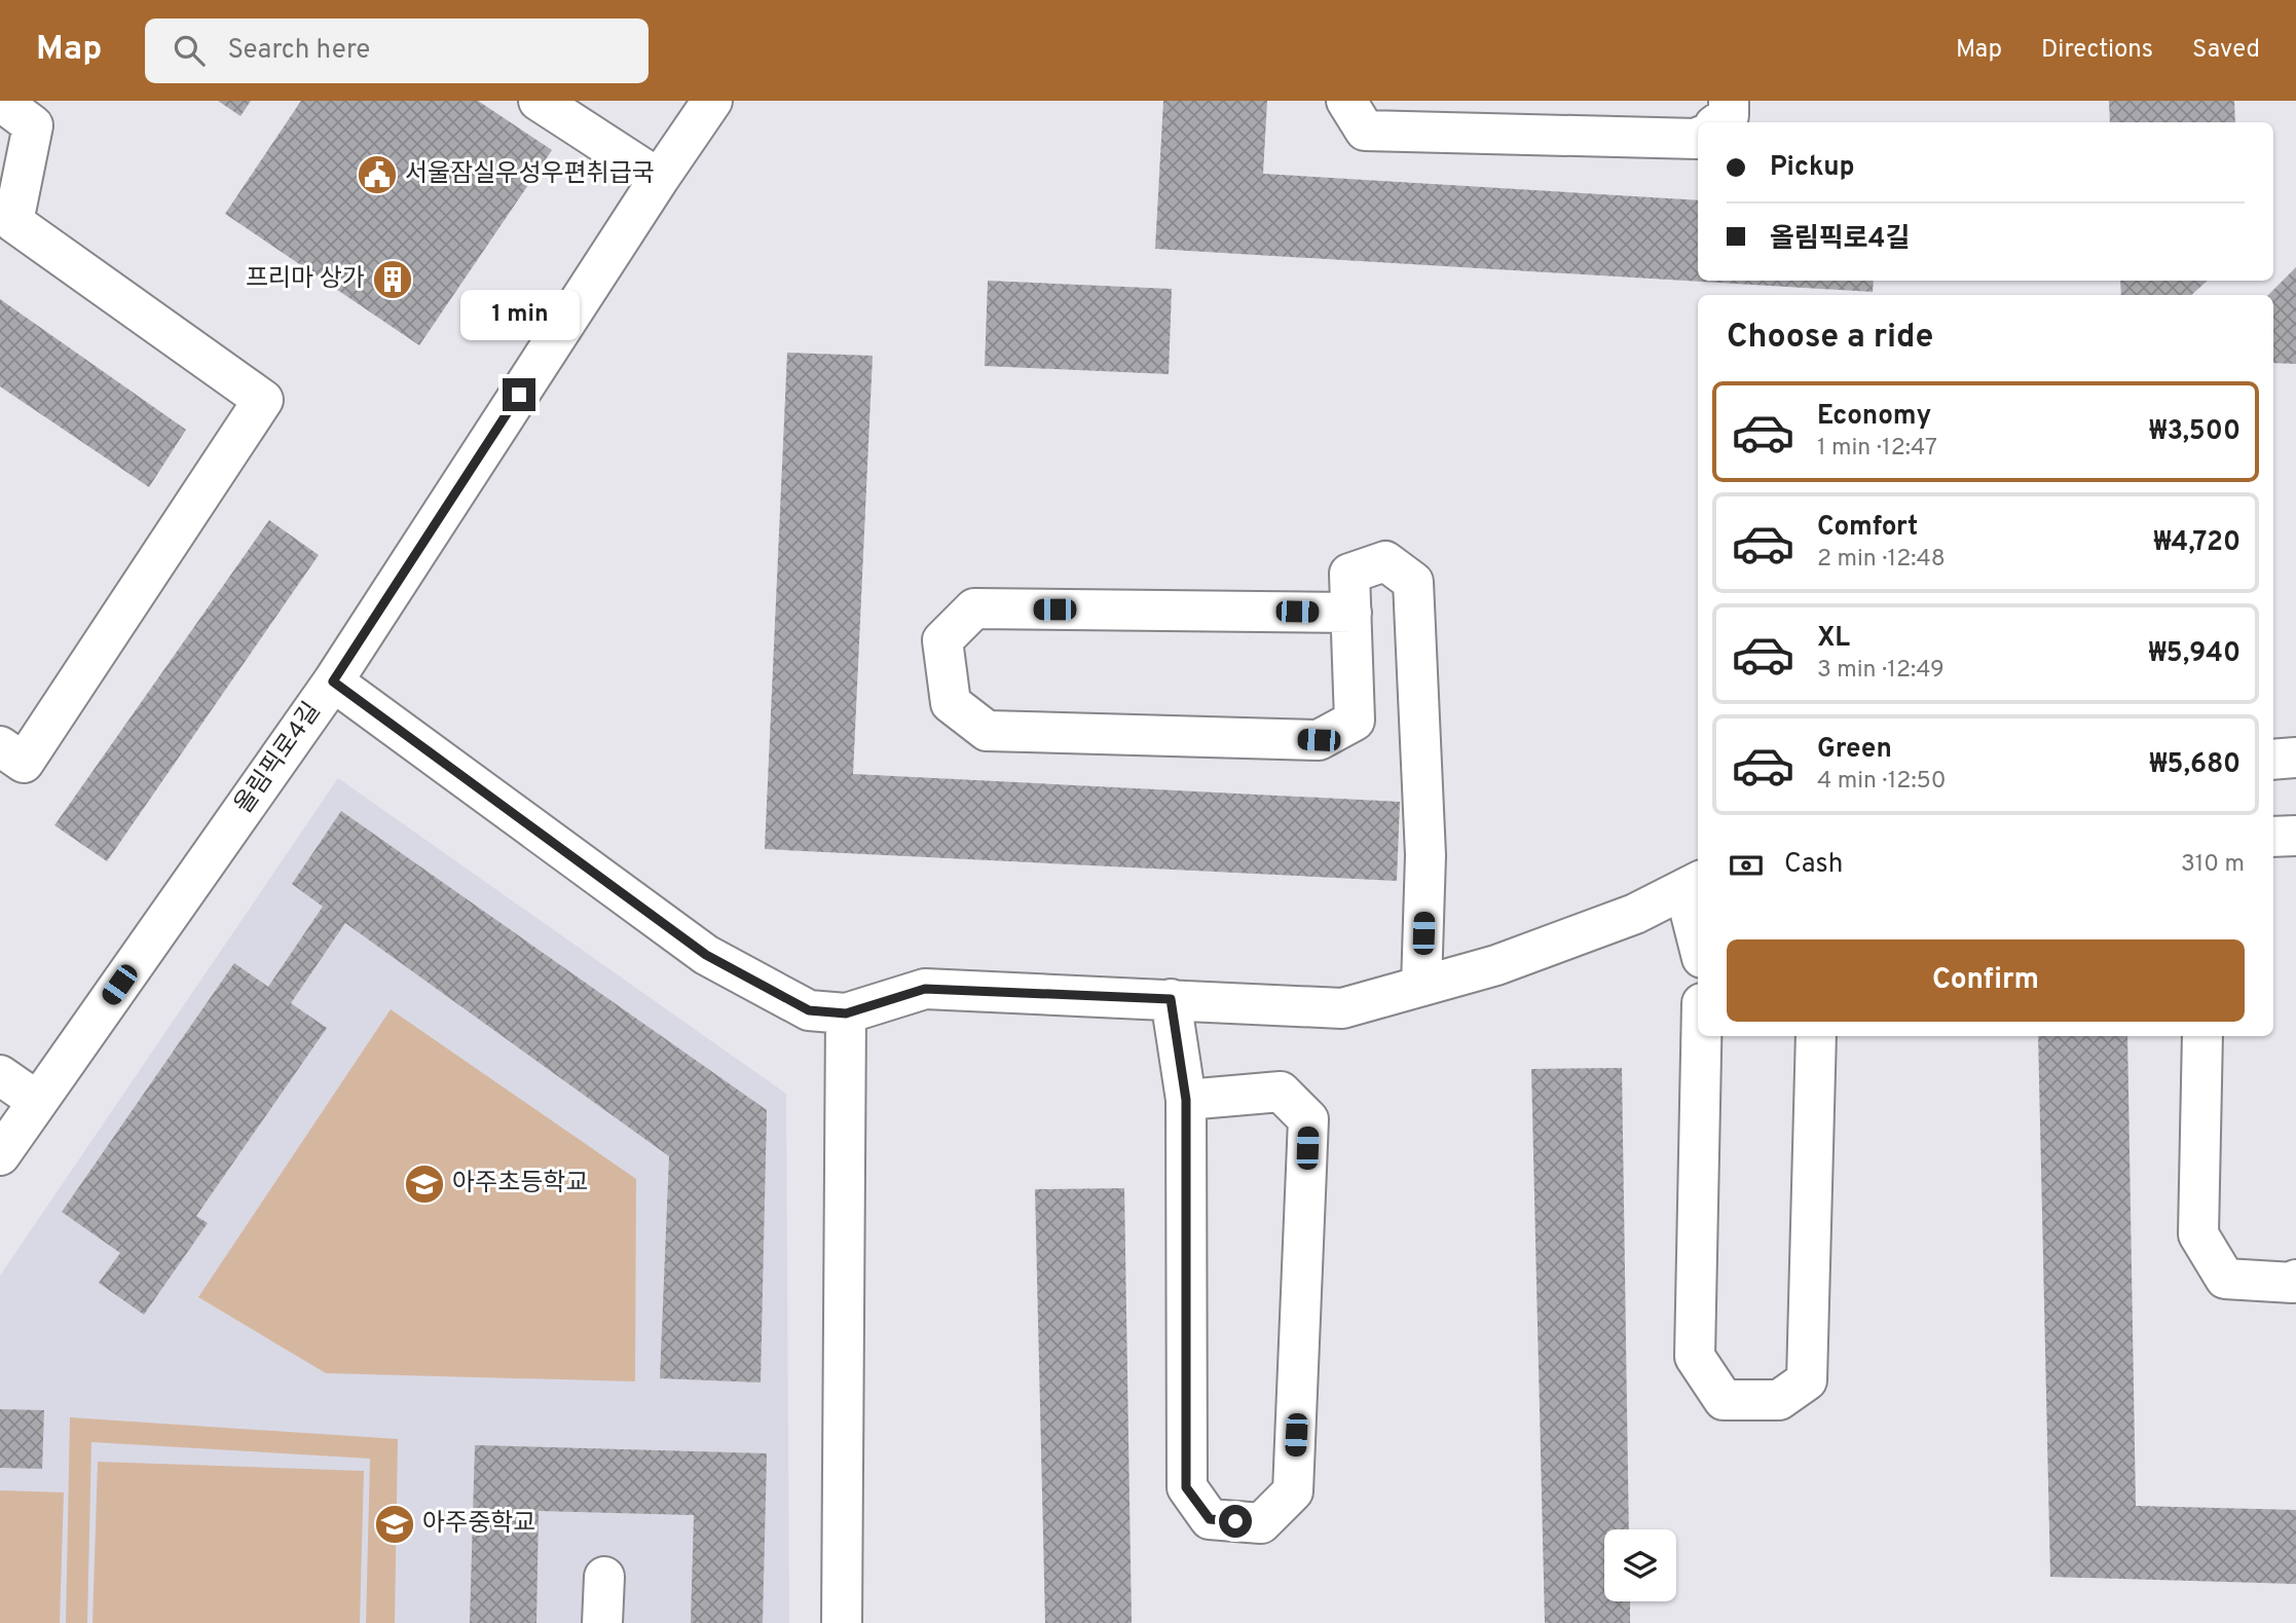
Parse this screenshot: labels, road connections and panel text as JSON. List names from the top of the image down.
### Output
{
  "streets": {
    "street": ["올림픽로4길"]
  },
  "places": {
    "public building": ["서울잠실우성우편취급국"],
    "building": ["프리마 상가"],
    "school or university": ["아주초등학교", "아주중학교"]
  },
  "page": {
    "header": "Map",
    "search": "Search here",
    "nav": ["Map", "Directions", "Saved"],
    "banner": ["Pickup", "올림픽로4길"],
    "bubble": "1 min",
    "heading": "Choose a ride",
    "list": [
      {
        "name": "Economy",
        "note": "1 min · 12:47",
        "value": "₩3,500"
      },
      {
        "name": "Comfort",
        "note": "2 min · 12:48",
        "value": "₩4,720"
      },
      {
        "name": "XL",
        "note": "3 min · 12:49",
        "value": "₩5,940"
      },
      {
        "name": "Green",
        "note": "4 min · 12:50",
        "value": "₩5,680"
      }
    ],
    "pay": ["Cash", "310 m"],
    "buttons": "Confirm"
  }
}
